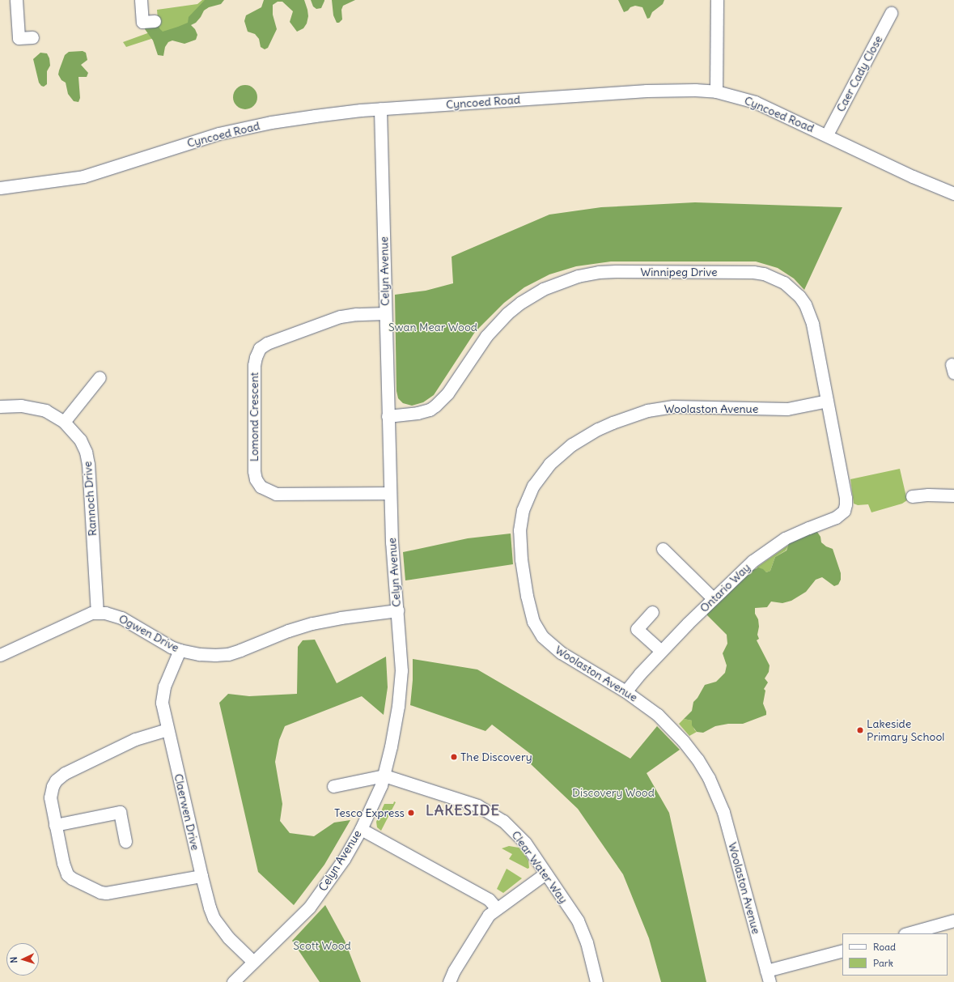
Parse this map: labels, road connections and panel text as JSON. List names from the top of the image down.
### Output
{
  "streets": {
    "street": [
      "Caer Cady Close",
      "Cyncoed Road",
      "Celyn Avenue",
      "Winnipeg Drive",
      "Woolaston Avenue",
      "Lomond Crescent",
      "Rannoch Drive",
      "Ontario Way",
      "Ogwen Drive",
      "Claerwen Drive",
      "Clear Water Way"
    ]
  },
  "crossings": [
    ["Caer Cady Close", "Cyncoed Road"],
    ["Cyncoed Road", "Celyn Avenue"],
    ["Celyn Avenue", "Winnipeg Drive"],
    ["Celyn Avenue", "Lomond Crescent"],
    ["Celyn Avenue", "Ogwen Drive"],
    ["Celyn Avenue", "Claerwen Drive"],
    ["Celyn Avenue", "Clear Water Way"],
    ["Winnipeg Drive", "Woolaston Avenue"],
    ["Winnipeg Drive", "Ontario Way"],
    ["Woolaston Avenue", "Ontario Way"],
    ["Rannoch Drive", "Ogwen Drive"],
    ["Ogwen Drive", "Claerwen Drive"]
  ],
  "districts": ["LAKESIDE"],
  "parks": ["Swan Mear Wood", "Discovery Wood", "Scott Wood"],
  "places": ["Lakeside Primary School", "The Discovery", "Tesco Express"],
  "legend": ["Road", "Park"],
  "north": "left"
}
